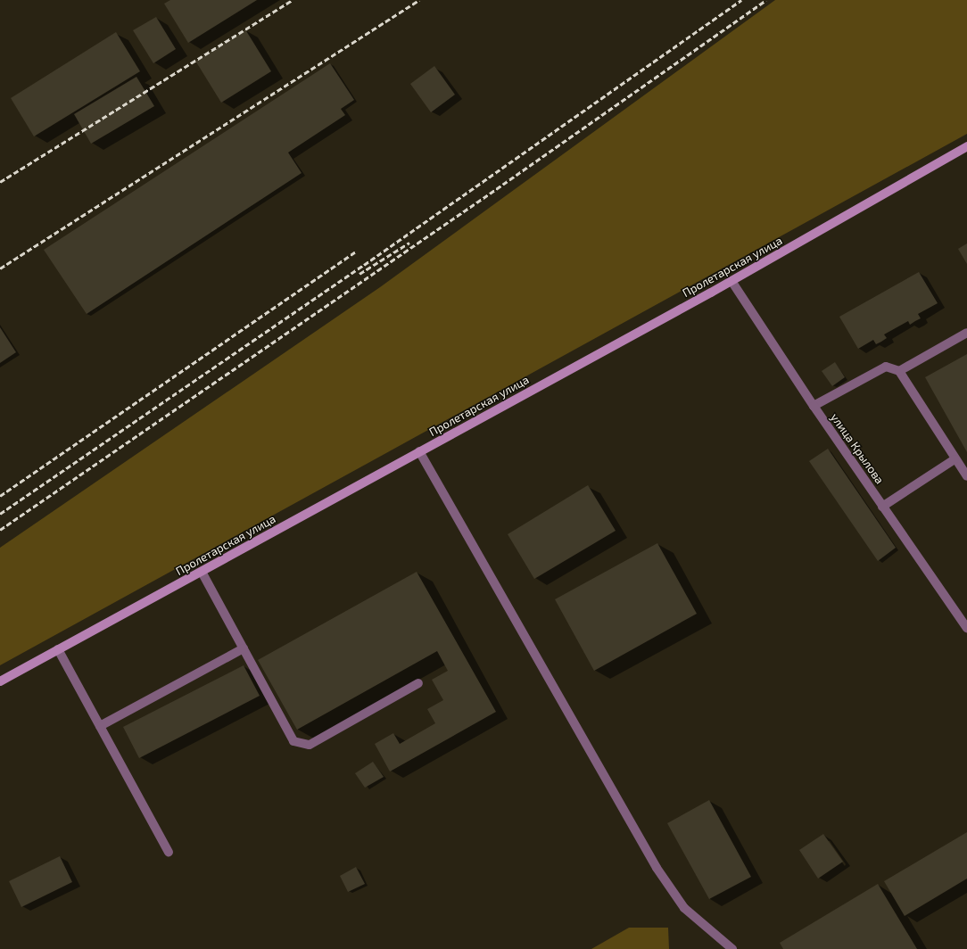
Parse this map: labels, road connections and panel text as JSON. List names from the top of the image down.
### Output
{
  "streets": {
    "street": ["Пролетарская улица", "улица Крылова"]
  },
  "crossings": [
    ["Пролетарская улица", "улица Крылова"]
  ]
}
